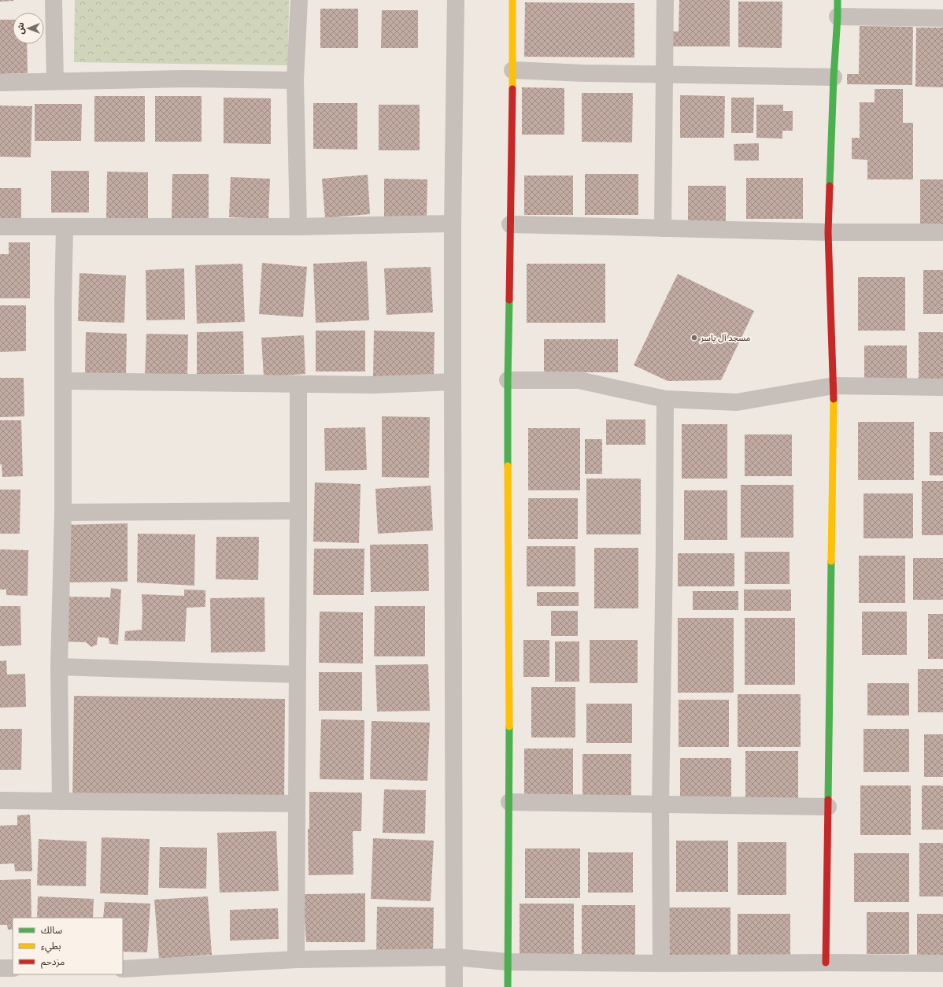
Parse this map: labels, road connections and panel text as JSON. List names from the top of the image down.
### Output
{
  "places": ["مسجد آل ياسر"],
  "legend": ["سالك", "بطيء", "مزدحم"],
  "north": "left"
}
